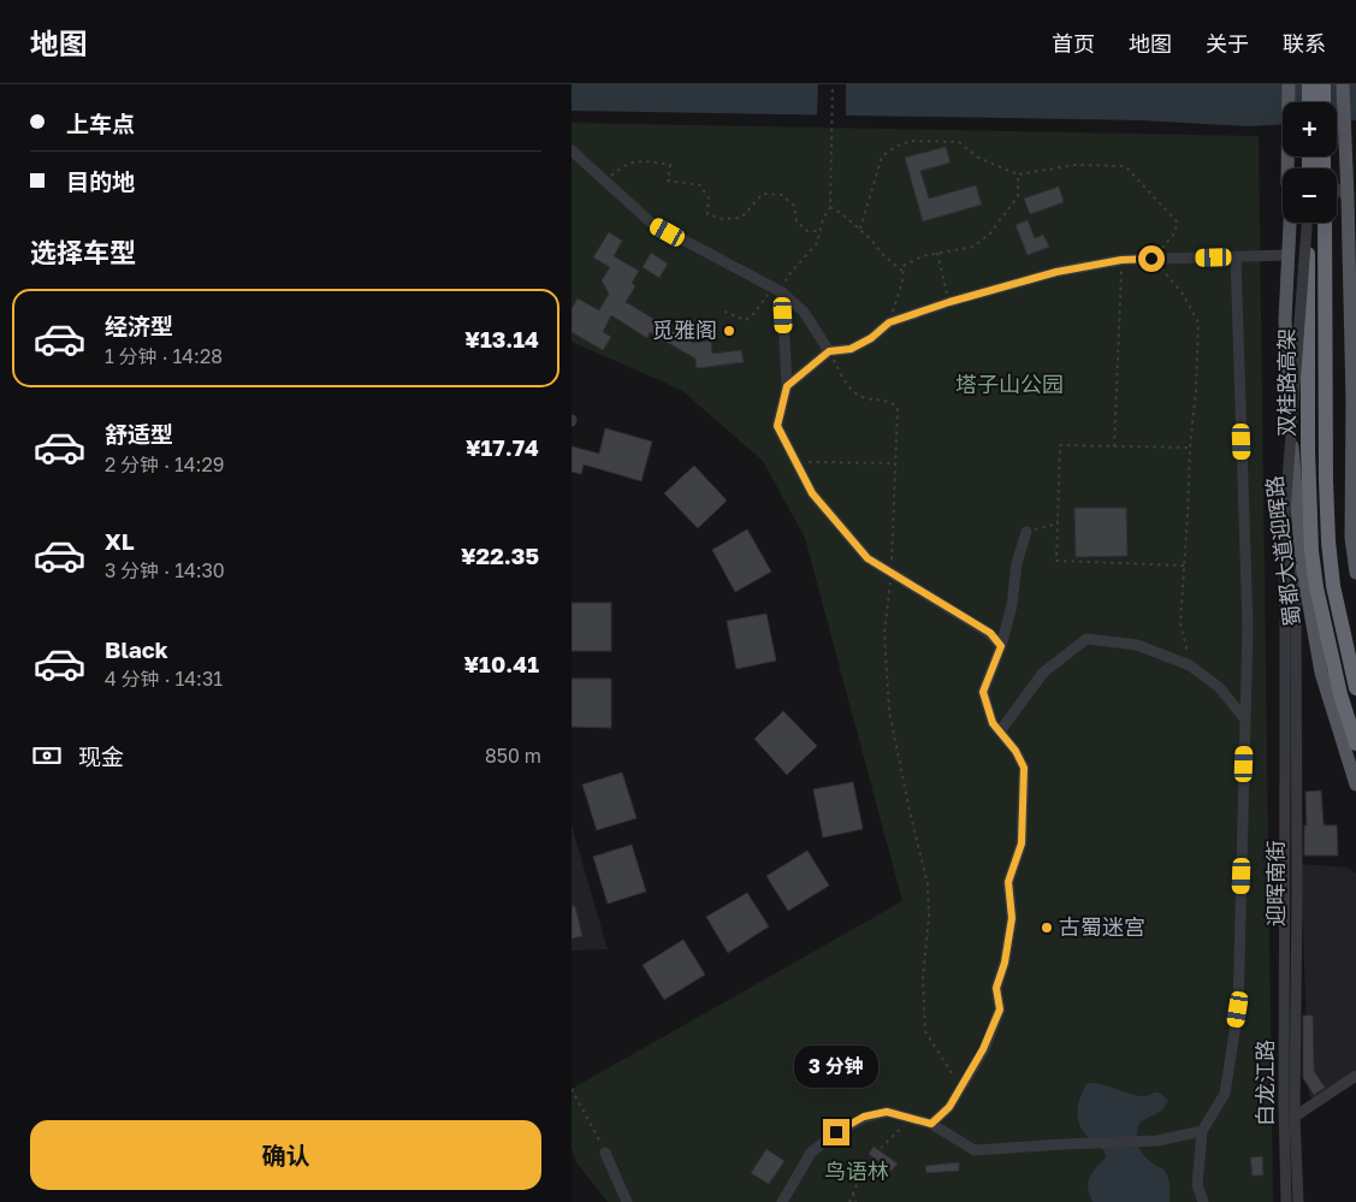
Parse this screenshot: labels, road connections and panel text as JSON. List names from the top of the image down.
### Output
{
  "streets": {
    "highway": ["双桂路高架"],
    "main road": ["蜀都大道迎晖路"],
    "street": ["迎晖南街", "白龙江路"]
  },
  "crossings": [
    ["蜀都大道迎晖路", "迎晖南街"]
  ],
  "parks": ["塔子山公园", "鸟语林"],
  "places": ["觅雅阁", "古蜀迷宫"],
  "page": {
    "header": "地图",
    "nav": [
      "首页",
      "地图",
      "关于",
      "联系"
    ],
    "banner": ["上车点", "目的地"],
    "map_buttons": ["+", "−"],
    "heading": "选择车型",
    "list": [
      {
        "name": "经济型",
        "note": "1 分钟 · 14:28",
        "value": "¥13.14"
      },
      {
        "name": "舒适型",
        "note": "2 分钟 · 14:29",
        "value": "¥17.74"
      },
      {
        "name": "XL",
        "note": "3 分钟 · 14:30",
        "value": "¥22.35"
      },
      {
        "name": "Black",
        "note": "4 分钟 · 14:31",
        "value": "¥10.41"
      }
    ],
    "pay": ["现金", "850 m"],
    "bubble": "3 分钟",
    "buttons": "确认"
  }
}
